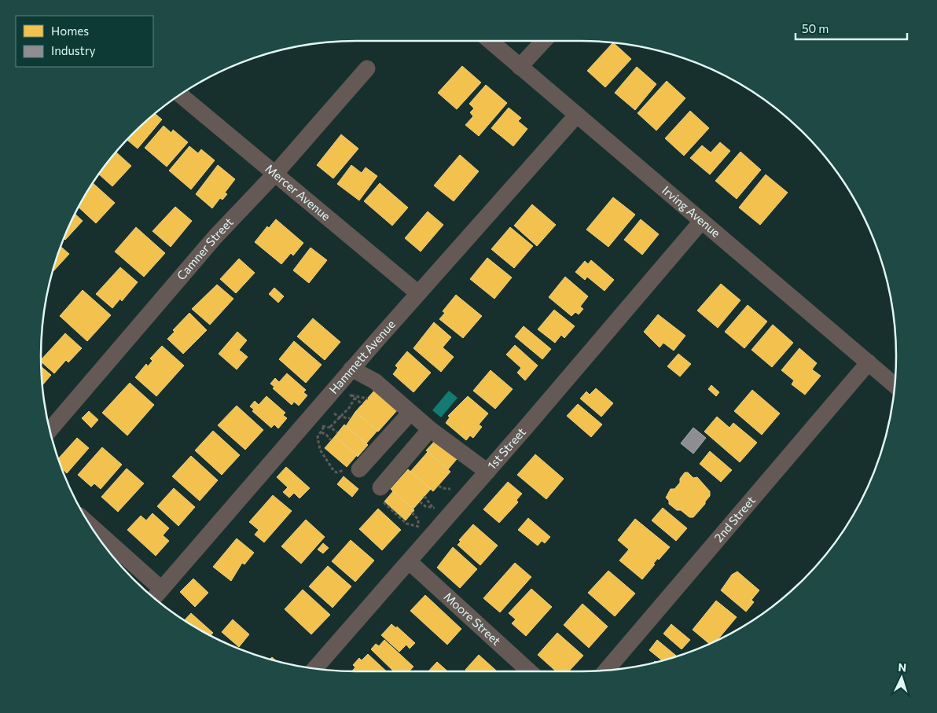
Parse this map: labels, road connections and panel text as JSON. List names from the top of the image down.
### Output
{
  "streets": {
    "street": [
      "Mercer Avenue",
      "Irving Avenue",
      "Camner Street",
      "Hammett Avenue",
      "1st Street",
      "2nd Street",
      "Moore Street"
    ]
  },
  "crossings": [
    ["Mercer Avenue", "Camner Street"],
    ["Mercer Avenue", "Hammett Avenue"],
    ["Irving Avenue", "Hammett Avenue"],
    ["Irving Avenue", "1st Street"],
    ["Irving Avenue", "2nd Street"],
    ["1st Street", "Moore Street"]
  ],
  "legend": ["Homes", "Industry"],
  "scale_bar": "50 m",
  "north": "top"
}
